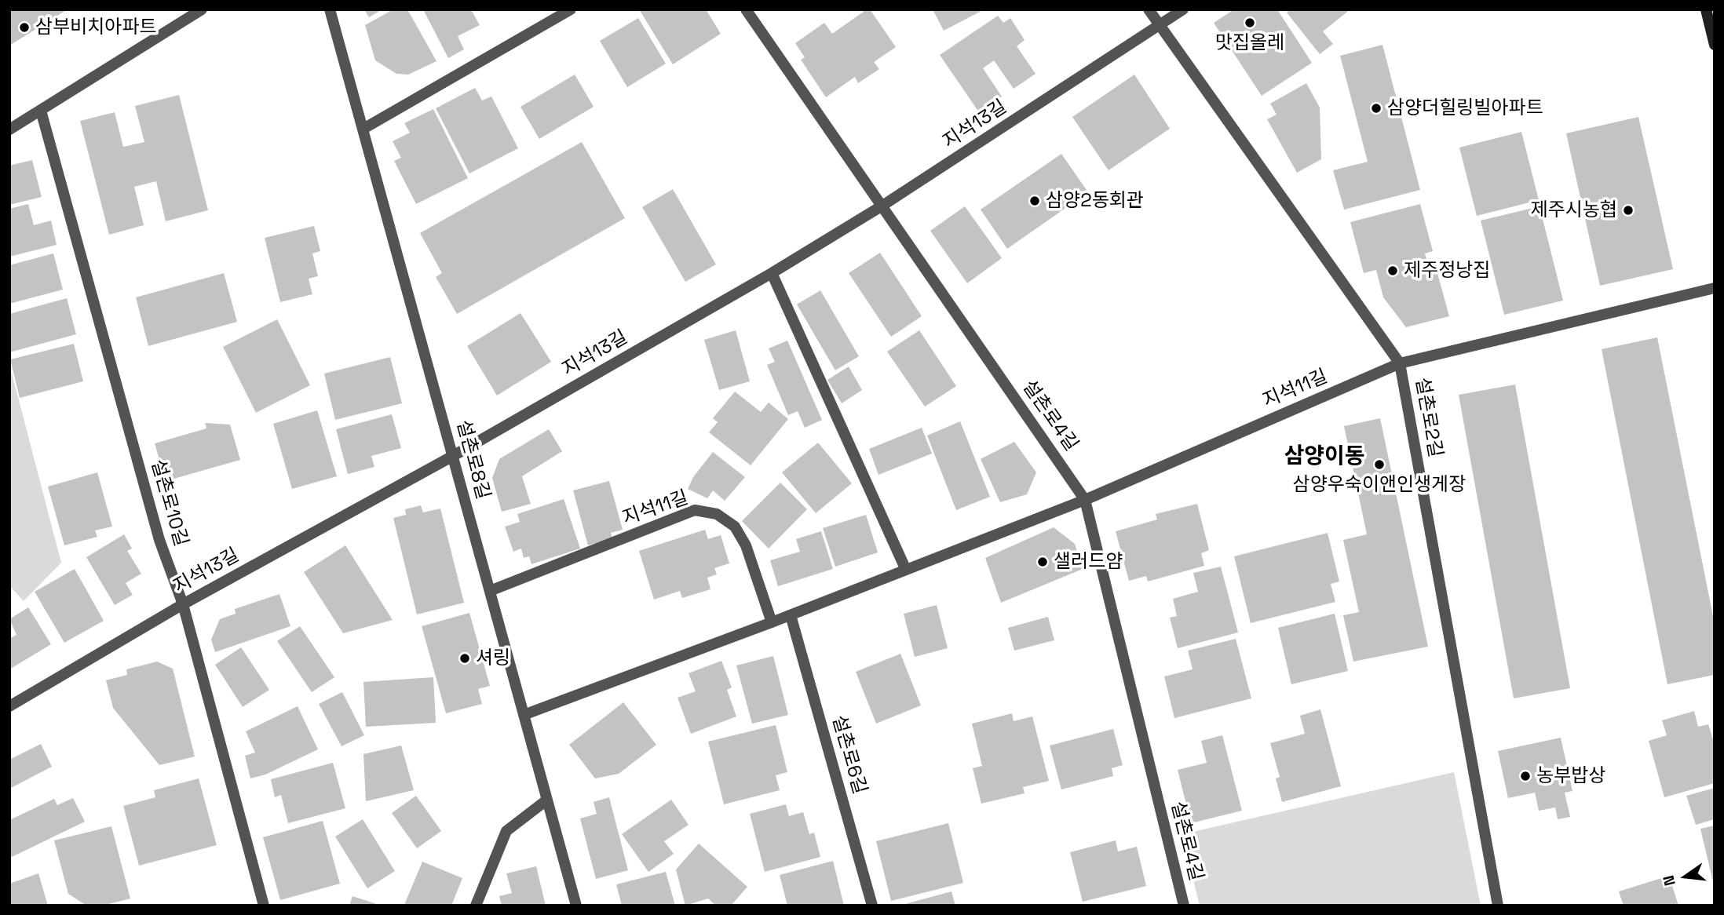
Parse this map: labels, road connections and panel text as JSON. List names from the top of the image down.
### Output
{
  "streets": {
    "street": [
      "지석13길",
      "지석11길",
      "설촌로4길",
      "설촌로2길",
      "설촌로8길",
      "설촌로10길",
      "설촌로6길"
    ]
  },
  "crossings": [
    ["지석13길", "설촌로4길"],
    ["지석13길", "설촌로2길"],
    ["지석13길", "설촌로8길"],
    ["지석13길", "설촌로10길"],
    ["지석11길", "설촌로4길"],
    ["지석11길", "설촌로2길"],
    ["지석11길", "설촌로8길"],
    ["지석11길", "설촌로6길"]
  ],
  "districts": ["삼양이동"],
  "places": [
    "맛집올레",
    "삼부비치아파트",
    "삼양더힐링빌아파트",
    "삼양2동회관",
    "제주시농협",
    "제주정낭집",
    "삼양우숙이앤인생게장",
    "샐러드얌",
    "셔링",
    "농부밥상"
  ],
  "north": "left"
}
